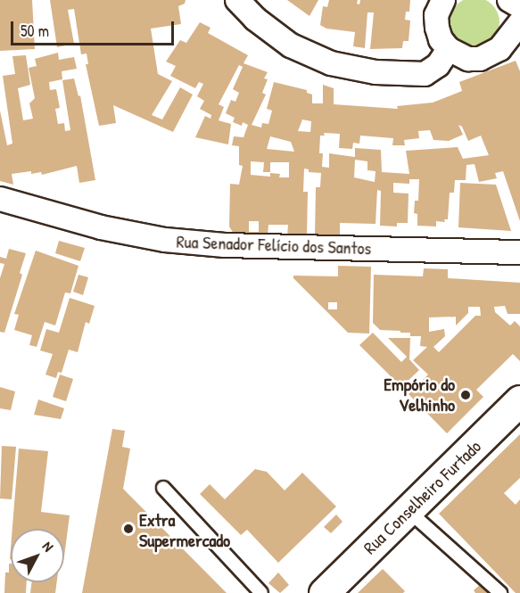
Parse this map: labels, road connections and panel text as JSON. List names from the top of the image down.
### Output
{
  "streets": {
    "street": ["Rua Senador Felício dos Santos", "Rua Conselheiro Furtado"]
  },
  "places": ["Empório do Velhinho", "Extra Supermercado"],
  "scale_bar": "50 m",
  "north": "top right"
}
